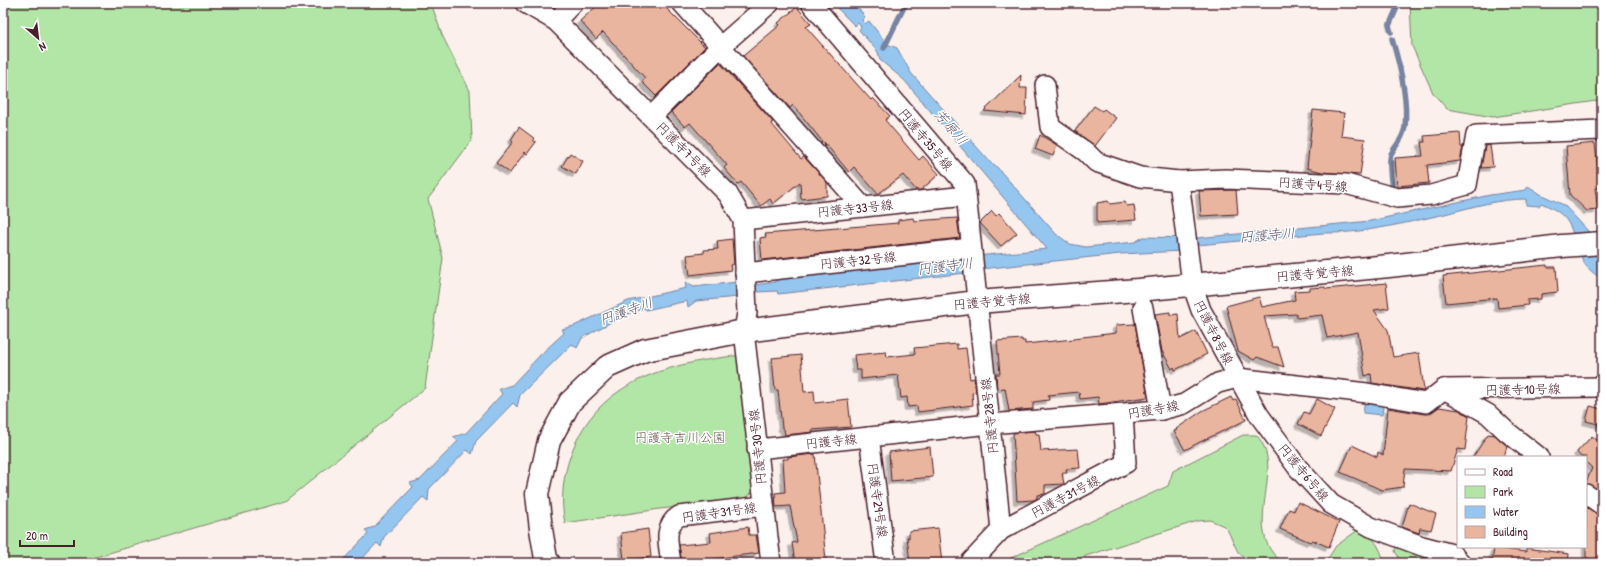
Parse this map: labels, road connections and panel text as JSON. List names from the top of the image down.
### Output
{
  "streets": {
    "street": [
      "円護寺35号線",
      "円護寺7号線",
      "円護寺4号線",
      "円護寺33号線",
      "円護寺32号線",
      "円護寺覚寺線",
      "円護寺8号線",
      "円護寺10号線",
      "円護寺線",
      "円護寺28号線",
      "円護寺30号線",
      "円護寺6号線",
      "円護寺31号線",
      "円護寺29号線"
    ]
  },
  "crossings": [
    ["円護寺35号線", "円護寺33号線"],
    ["円護寺35号線", "円護寺32号線"],
    ["円護寺35号線", "円護寺覚寺線"],
    ["円護寺35号線", "円護寺28号線"],
    ["円護寺7号線", "円護寺33号線"],
    ["円護寺7号線", "円護寺32号線"],
    ["円護寺7号線", "円護寺覚寺線"],
    ["円護寺7号線", "円護寺30号線"],
    ["円護寺覚寺線", "円護寺8号線"],
    ["円護寺覚寺線", "円護寺28号線"],
    ["円護寺覚寺線", "円護寺30号線"],
    ["円護寺8号線", "円護寺線"],
    ["円護寺8号線", "円護寺6号線"],
    ["円護寺10号線", "円護寺線"],
    ["円護寺線", "円護寺28号線"],
    ["円護寺線", "円護寺30号線"],
    ["円護寺線", "円護寺6号線"],
    ["円護寺線", "円護寺31号線"],
    ["円護寺線", "円護寺29号線"],
    ["円護寺28号線", "円護寺31号線"],
    ["円護寺30号線", "円護寺31号線"]
  ],
  "water": ["芳原川", "円護寺川"],
  "parks": ["円護寺吉川公園"],
  "legend": [
    "Road",
    "Park",
    "Water",
    "Building"
  ],
  "scale_bar": "20 m",
  "north": "bottom right"
}
